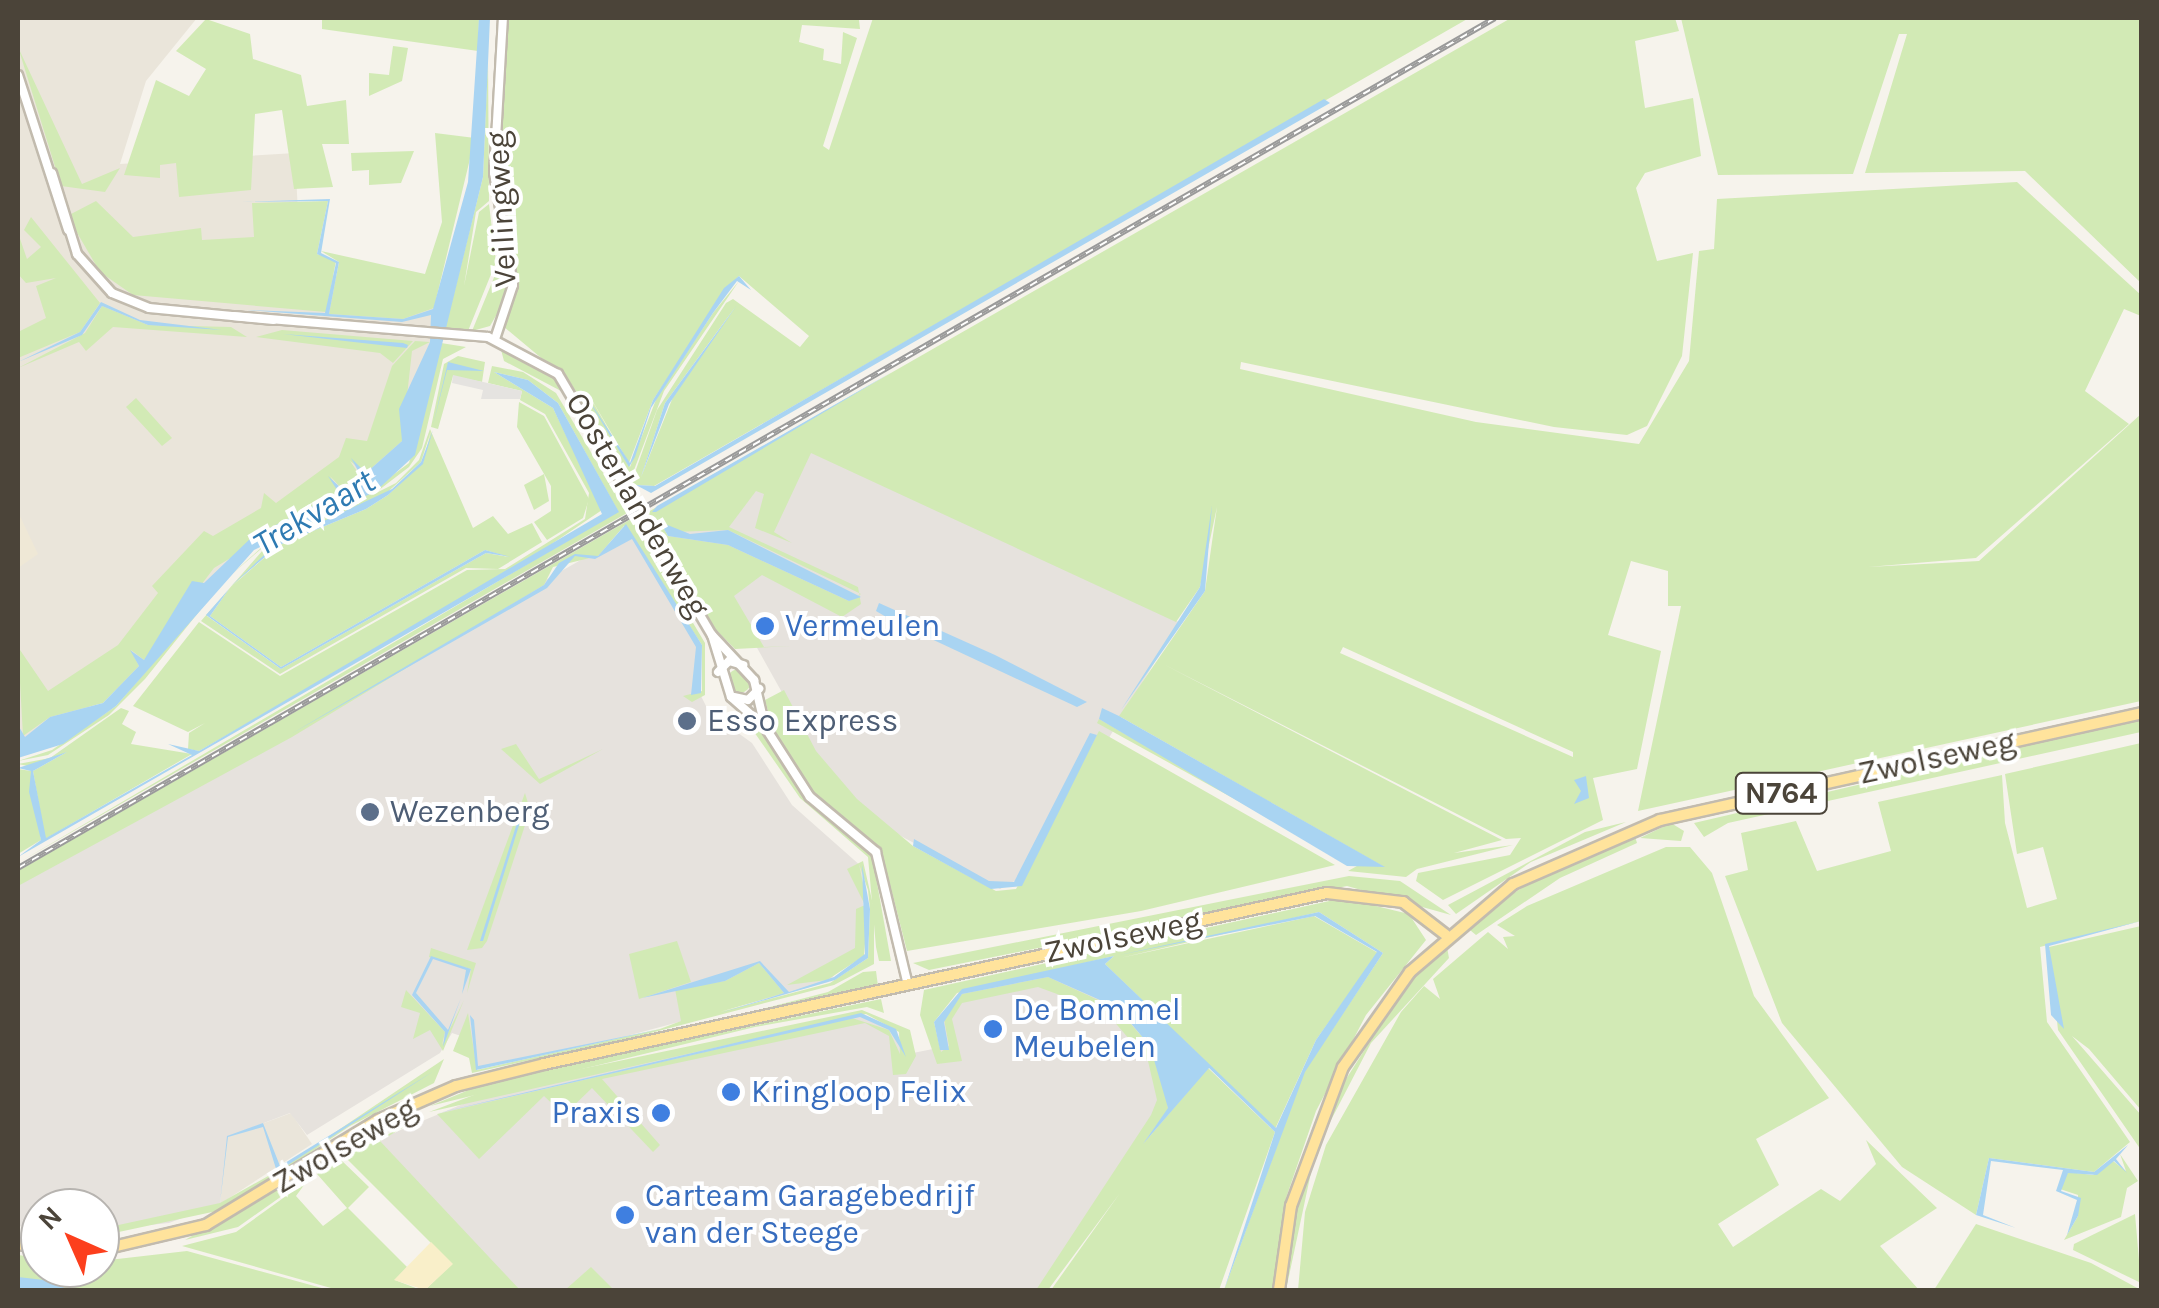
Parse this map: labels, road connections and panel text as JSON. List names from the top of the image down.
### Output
{
  "streets": {
    "main road": ["Zwolseweg", "N764"],
    "street": ["Veilingweg", "Oosterlandenweg"]
  },
  "crossings": [
    ["Veilingweg", "Oosterlandenweg"],
    ["Oosterlandenweg", "Zwolseweg"],
    ["Zwolseweg", "N764"]
  ],
  "water": ["Trekvaart"],
  "places": [
    "Vermeulen",
    "Esso Express",
    "Wezenberg",
    "De Bommel Meubelen",
    "Kringloop Felix",
    "Praxis",
    "Carteam Garagebedrijf van der Steege"
  ],
  "north": "top left"
}
